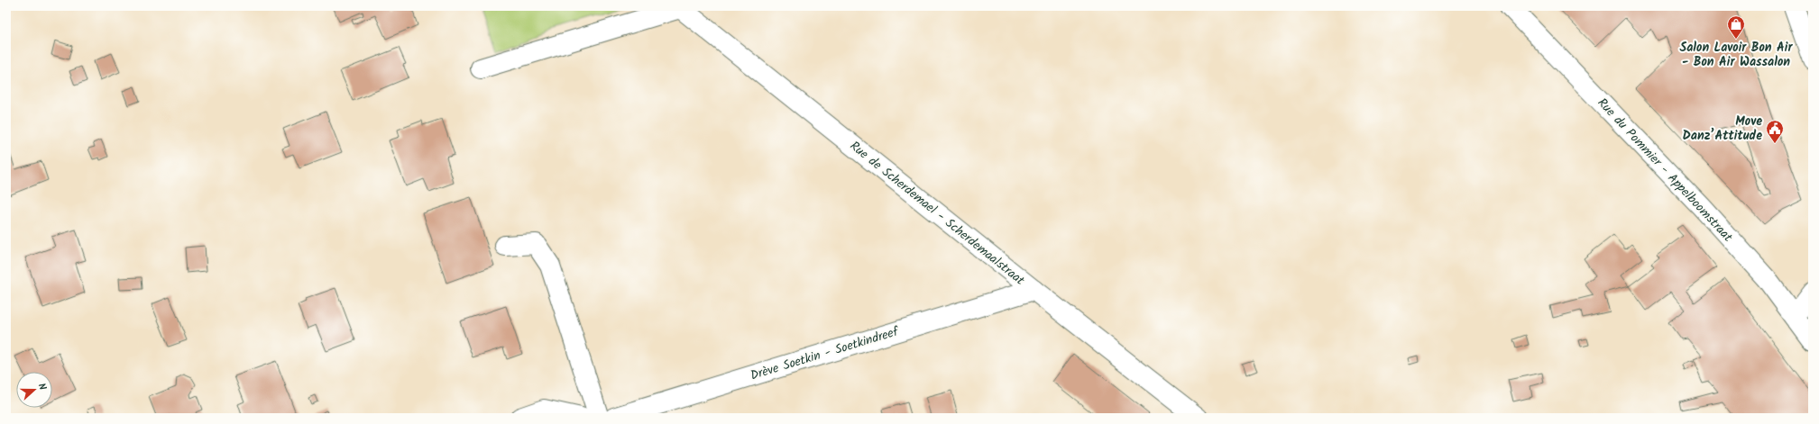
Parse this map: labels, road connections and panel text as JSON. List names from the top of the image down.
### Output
{
  "streets": {
    "street": ["Rue du Pommier - Appelboomstraat", "Rue de Scherdemael - Scherdemaalstraat", "Drève Soetkin - Soetkindreef"]
  },
  "crossings": [
    ["Rue de Scherdemael - Scherdemaalstraat", "Drève Soetkin - Soetkindreef"]
  ],
  "places": {
    "shop": ["Salon Lavoir Bon Air - Bon Air Wassalon"],
    "public building": ["Move Danz’Attitude"]
  },
  "north": "right"
}
